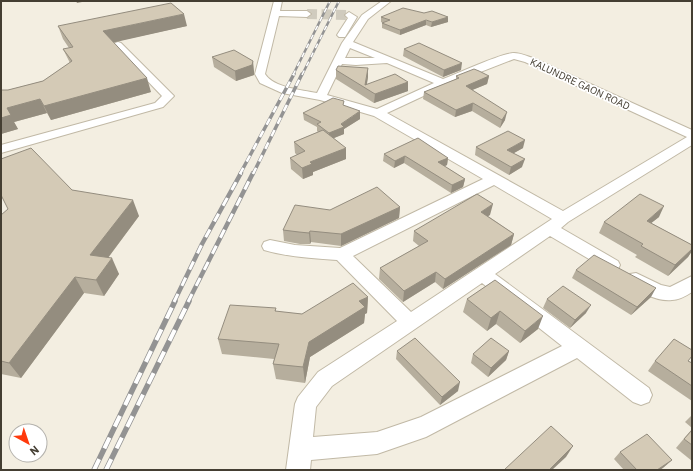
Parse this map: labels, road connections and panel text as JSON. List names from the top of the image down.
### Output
{
  "streets": {
    "street": ["KALUNDRE GAON ROAD"]
  },
  "north": "bottom right"
}
